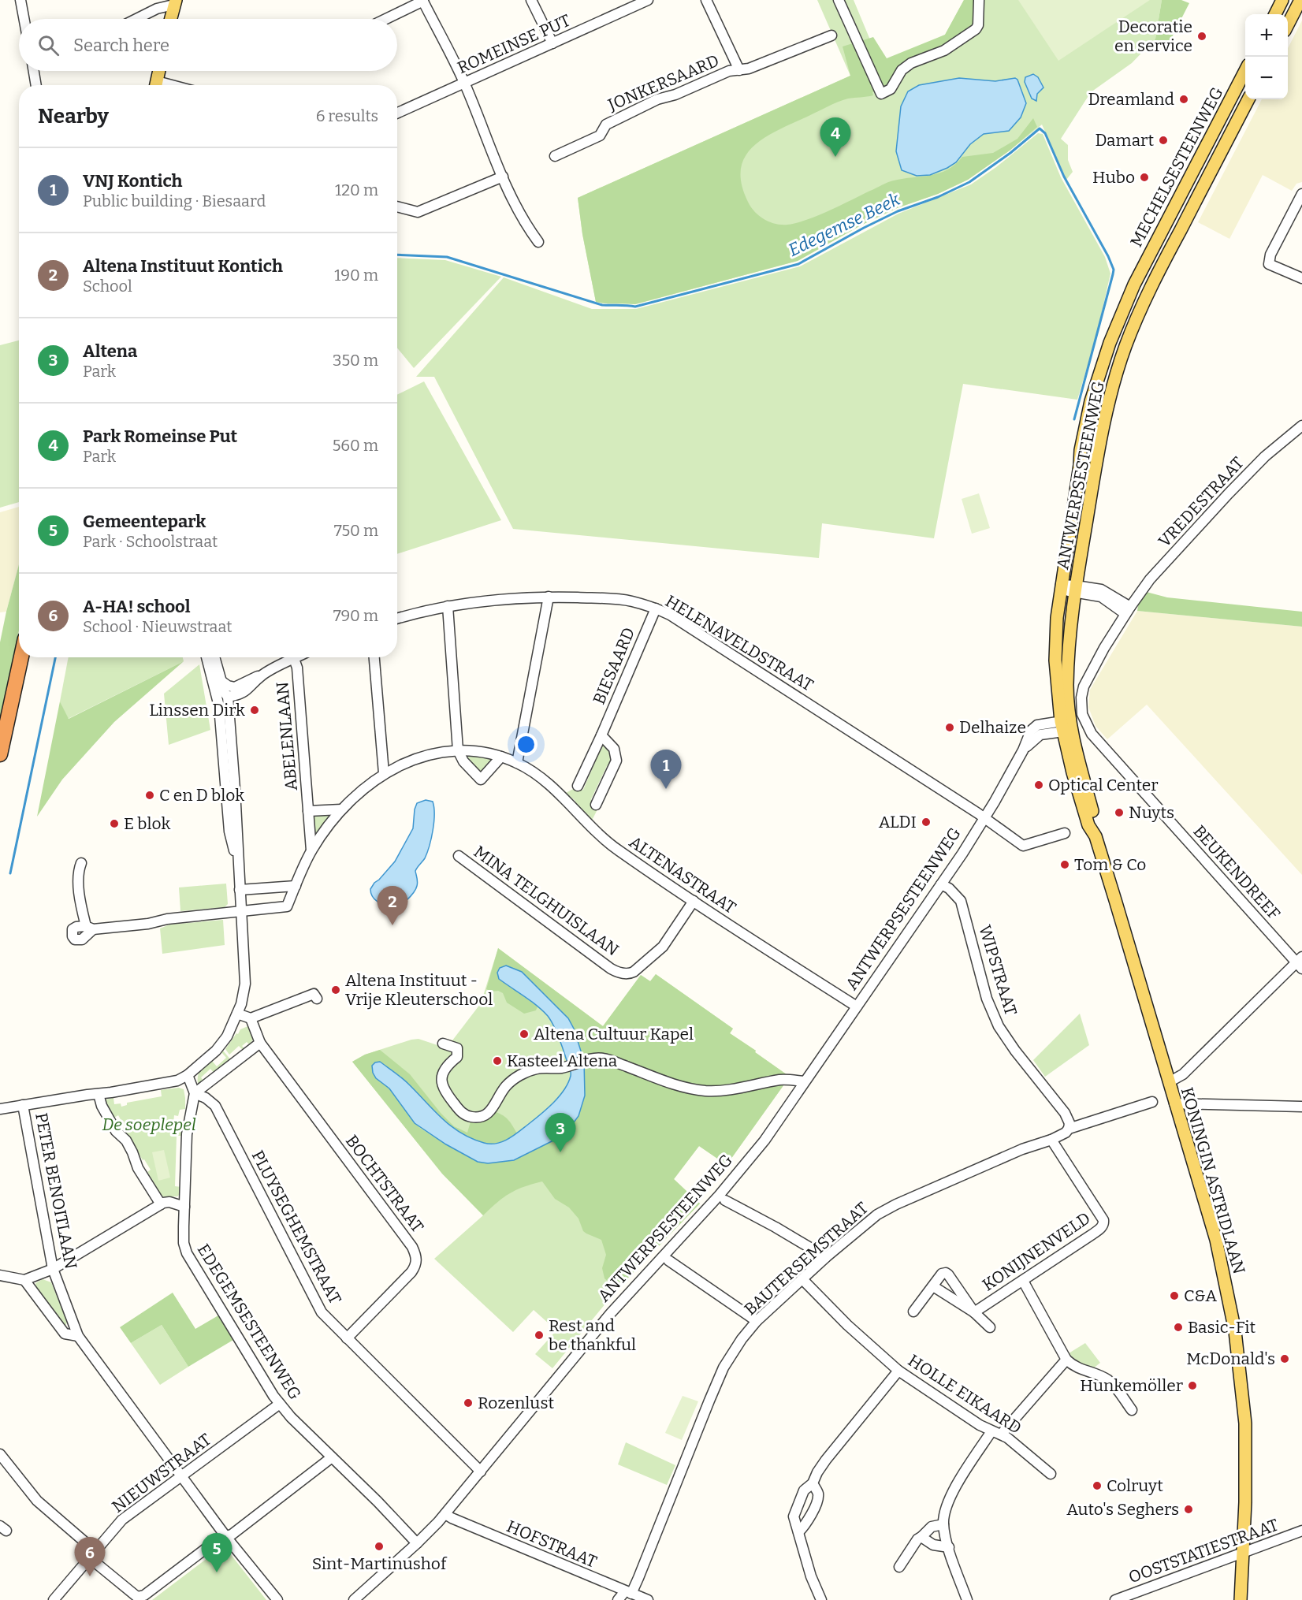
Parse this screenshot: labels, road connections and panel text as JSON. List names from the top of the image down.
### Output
{
  "streets": {
    "main road": ["MECHELSESTEENWEG", "ANTWERPSESTEENWEG", "KONINGIN ASTRIDLAAN"],
    "street": [
      "ROMEINSE PUT",
      "JONKERSAARD",
      "VREDESTRAAT",
      "HELENAVELDSTRAAT",
      "BIESAARD",
      "ABELENLAAN",
      "BEUKENDREEF",
      "ALTENASTRAAT",
      "MINA TELGHUISLAAN",
      "WIPSTRAAT",
      "BOCHTSTRAAT",
      "PETER BENOITLAAN",
      "PLUYSEGHEMSTRAAT",
      "KONIJNENVELD",
      "BAUTERSEMSTRAAT",
      "EDEGEMSESTEENWEG",
      "HOLLE EIKAARD",
      "NIEUWSTRAAT",
      "HOFSTRAAT",
      "OOSTSTATIESTRAAT"
    ]
  },
  "crossings": [
    ["MECHELSESTEENWEG", "ANTWERPSESTEENWEG"],
    ["ANTWERPSESTEENWEG", "HELENAVELDSTRAAT"],
    ["ANTWERPSESTEENWEG", "ALTENASTRAAT"],
    ["ANTWERPSESTEENWEG", "WIPSTRAAT"],
    ["ANTWERPSESTEENWEG", "KONINGIN ASTRIDLAAN"],
    ["ANTWERPSESTEENWEG", "PLUYSEGHEMSTRAAT"],
    ["ANTWERPSESTEENWEG", "EDEGEMSESTEENWEG"],
    ["ANTWERPSESTEENWEG", "HOFSTRAAT"],
    ["VREDESTRAAT", "BEUKENDREEF"],
    ["HELENAVELDSTRAAT", "BIESAARD"],
    ["ABELENLAAN", "ALTENASTRAAT"],
    ["ALTENASTRAAT", "MINA TELGHUISLAAN"],
    ["WIPSTRAAT", "BAUTERSEMSTRAAT"],
    ["KONINGIN ASTRIDLAAN", "OOSTSTATIESTRAAT"],
    ["BOCHTSTRAAT", "PLUYSEGHEMSTRAAT"],
    ["PETER BENOITLAAN", "NIEUWSTRAAT"],
    ["PLUYSEGHEMSTRAAT", "EDEGEMSESTEENWEG"],
    ["KONIJNENVELD", "BAUTERSEMSTRAAT"],
    ["BAUTERSEMSTRAAT", "HOLLE EIKAARD"],
    ["BAUTERSEMSTRAAT", "HOFSTRAAT"],
    ["EDEGEMSESTEENWEG", "NIEUWSTRAAT"]
  ],
  "water": ["Edegemse Beek"],
  "parks": ["De soeplepel"],
  "places": [
    "Decoratie en service",
    "Dreamland",
    "Damart",
    "Hubo",
    "Linssen Dirk",
    "Delhaize",
    "Optical Center",
    "C en D blok",
    "Nuyts",
    "ALDI",
    "E blok",
    "Tom & Co",
    "Altena Instituut - Vrije Kleuterschool",
    "Altena Cultuur Kapel",
    "Kasteel Altena",
    "C&A",
    "Basic-Fit",
    "Rest and be thankful",
    "McDonald's",
    "Hunkemöller",
    "Rozenlust",
    "Colruyt",
    "Auto's Seghers",
    "Sint-Martinushof"
  ],
  "page": {
    "map_buttons": ["+", "−"],
    "search": "Search here",
    "heading": ["Nearby", "6 results"],
    "pins": [
      "4",
      "1",
      "2",
      "3",
      "5",
      "6"
    ],
    "list": [
      {
        "mark": "1",
        "name": "VNJ Kontich",
        "note": "Public building · Biesaard",
        "value": "120 m"
      },
      {
        "mark": "2",
        "name": "Altena Instituut Kontich",
        "note": "School",
        "value": "190 m"
      },
      {
        "mark": "3",
        "name": "Altena",
        "note": "Park",
        "value": "350 m"
      },
      {
        "mark": "4",
        "name": "Park Romeinse Put",
        "note": "Park",
        "value": "560 m"
      },
      {
        "mark": "5",
        "name": "Gemeentepark",
        "note": "Park · Schoolstraat",
        "value": "750 m"
      },
      {
        "mark": "6",
        "name": "A-HA! school",
        "note": "School · Nieuwstraat",
        "value": "790 m"
      }
    ]
  }
}
